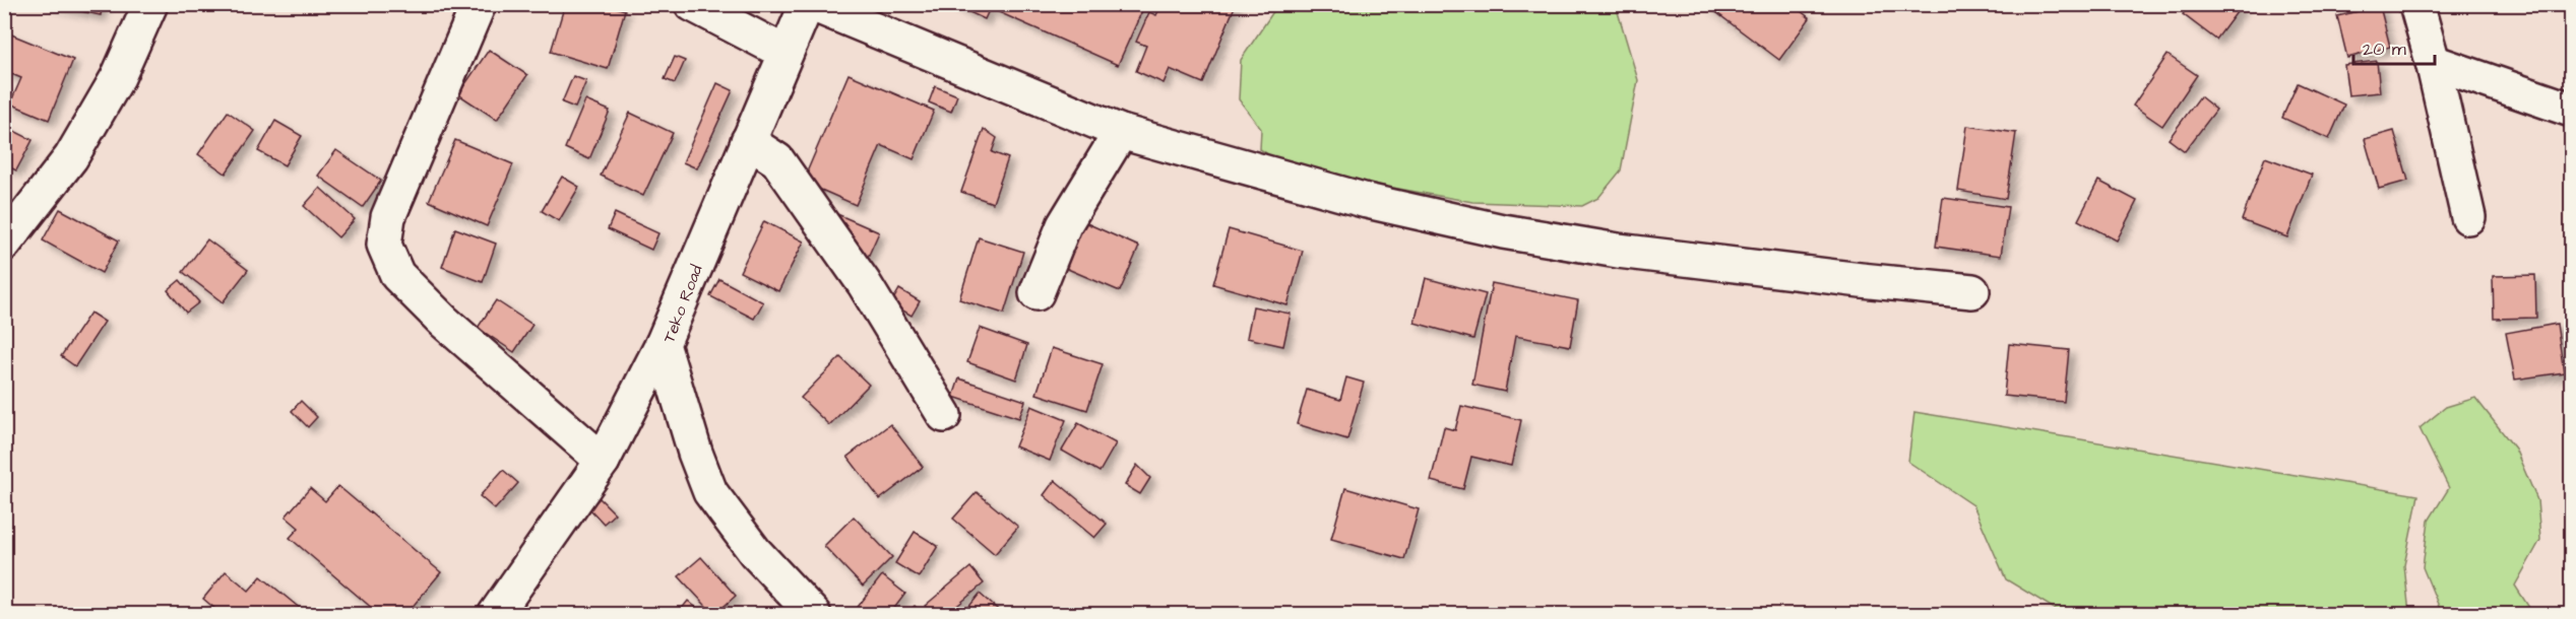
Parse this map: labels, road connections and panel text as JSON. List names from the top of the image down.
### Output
{
  "streets": {
    "street": ["Teko Road"]
  },
  "scale_bar": "20 m"
}
